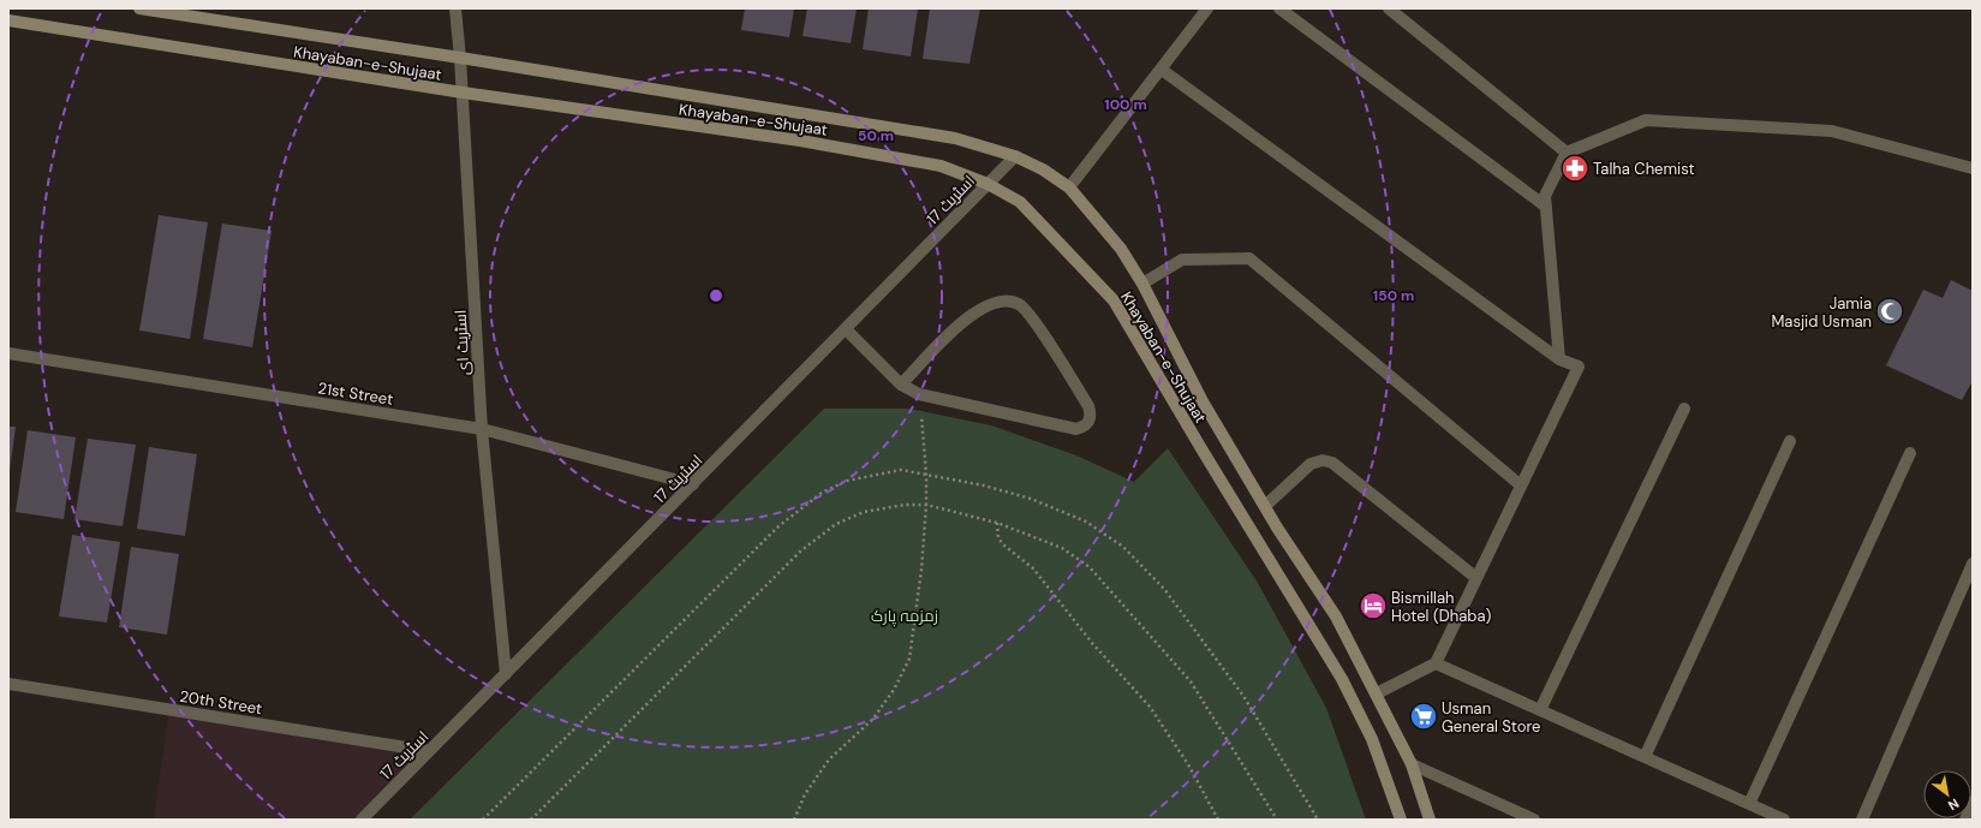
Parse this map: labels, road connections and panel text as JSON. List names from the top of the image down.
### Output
{
  "streets": {
    "main road": ["Khayaban-e-Shujaat"],
    "street": [
      "اسٹریٹ 17",
      "اسٹریٹ ای",
      "21st Street",
      "20th Street"
    ]
  },
  "crossings": [
    ["Khayaban-e-Shujaat", "اسٹریٹ 17"],
    ["Khayaban-e-Shujaat", "اسٹریٹ ای"],
    ["اسٹریٹ 17", "اسٹریٹ ای"],
    ["اسٹریٹ 17", "21st Street"],
    ["اسٹریٹ 17", "20th Street"],
    ["اسٹریٹ ای", "21st Street"]
  ],
  "parks": ["زمزمہ پارک"],
  "places": {
    "pharmacy": ["Talha Chemist"],
    "mosque": ["Jamia Masjid Usman"],
    "hotel": ["Bismillah Hotel (Dhaba)"],
    "supermarket": ["Usman General Store"]
  },
  "north": "bottom right",
  "rings": ["100 m", "50 m", "150 m"]
}
